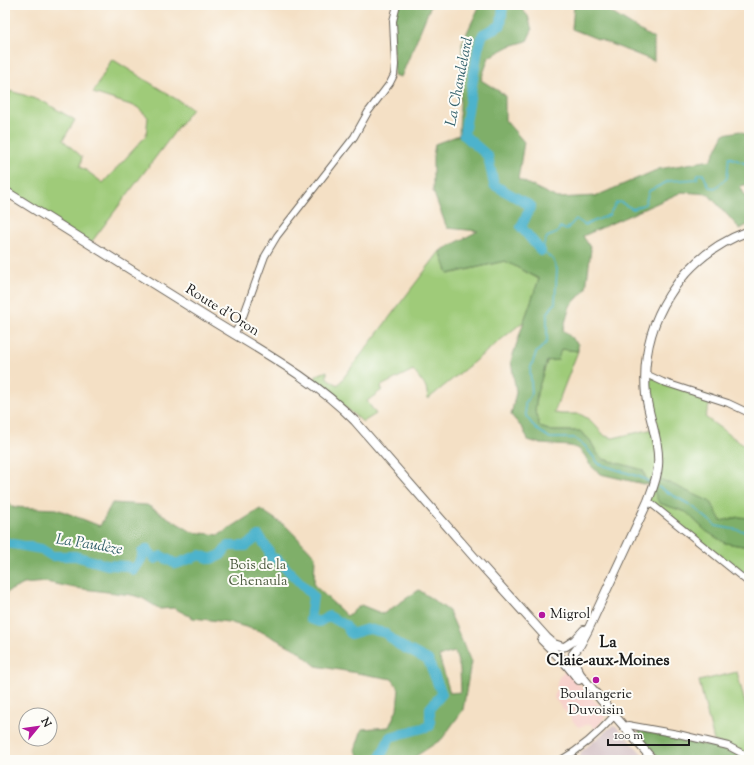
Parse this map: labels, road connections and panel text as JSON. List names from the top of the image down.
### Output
{
  "streets": {
    "main road": ["Route d'Oron"]
  },
  "districts": ["La Claie-aux-Moines"],
  "water": ["La Chandelard", "La Paudèze"],
  "parks": ["Bois de la Chenaula"],
  "places": ["Migrol", "Boulangerie Duvoisin"],
  "scale_bar": "100 m",
  "north": "top right"
}
